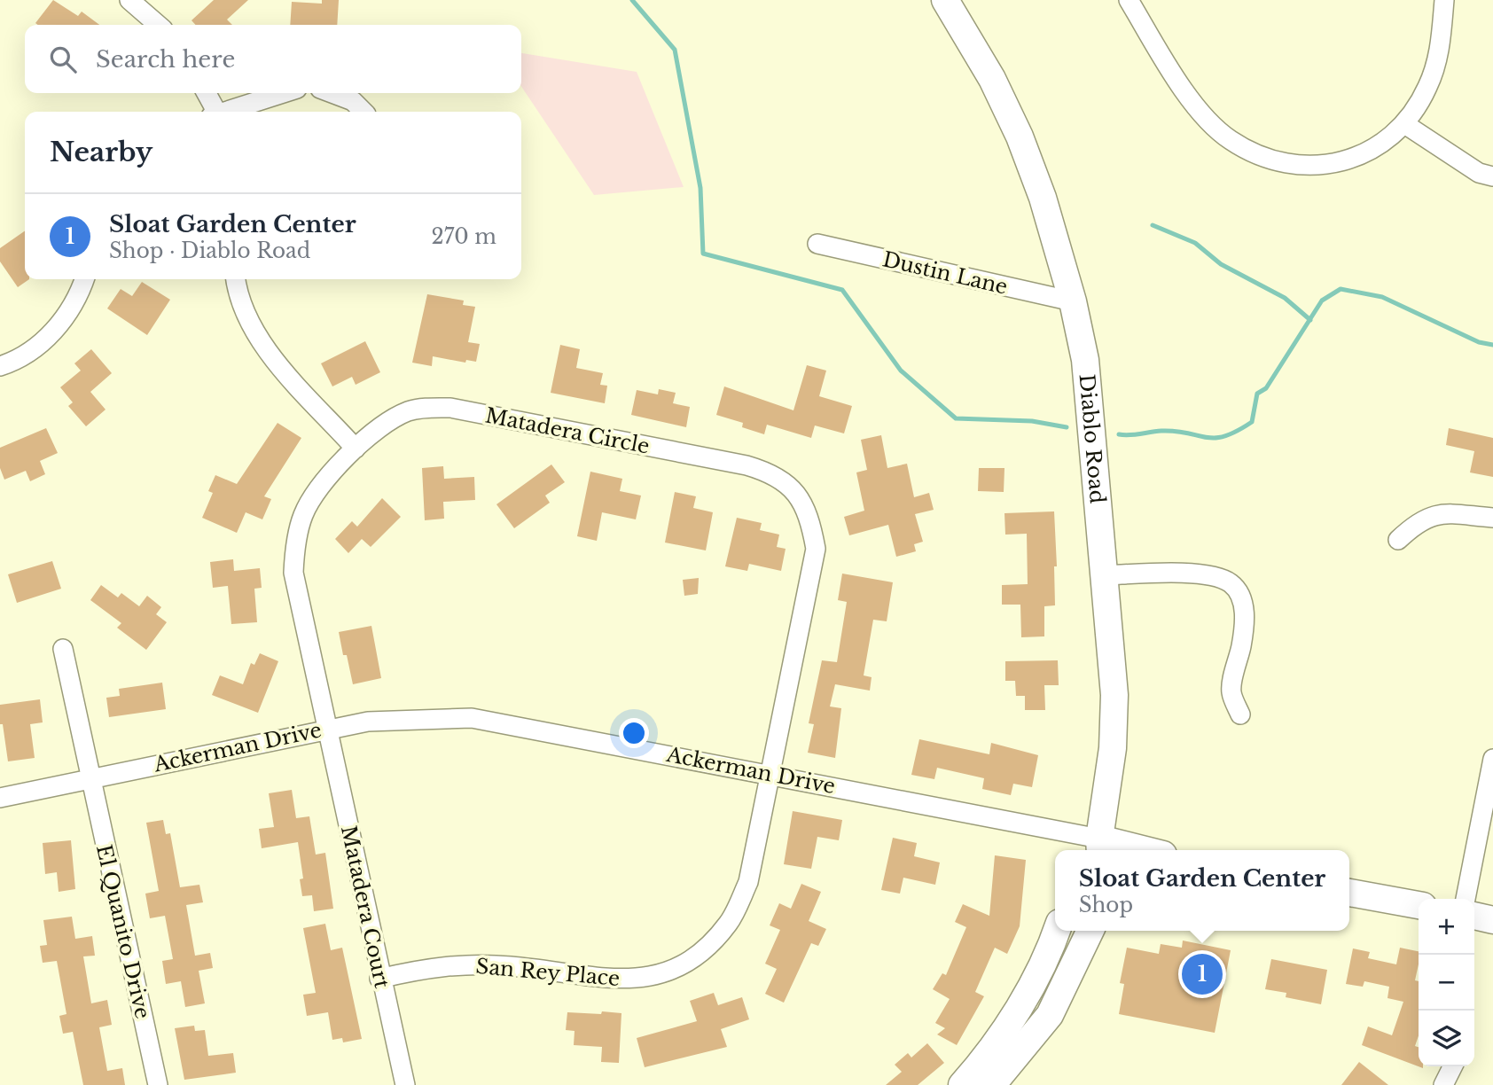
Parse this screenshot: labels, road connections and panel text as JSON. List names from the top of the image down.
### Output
{
  "streets": {
    "street": [
      "Dustin Lane",
      "Matadera Circle",
      "Diablo Road",
      "Ackerman Drive",
      "Matadera Court",
      "El Quanito Drive",
      "San Rey Place"
    ]
  },
  "crossings": [
    ["Dustin Lane", "Diablo Road"],
    ["Matadera Circle", "Ackerman Drive"],
    ["Matadera Circle", "Matadera Court"],
    ["Matadera Circle", "San Rey Place"],
    ["Diablo Road", "Ackerman Drive"],
    ["Ackerman Drive", "Matadera Court"],
    ["Ackerman Drive", "El Quanito Drive"],
    ["Ackerman Drive", "San Rey Place"],
    ["Matadera Court", "San Rey Place"]
  ],
  "page": {
    "search": "Search here",
    "heading": "Nearby",
    "list": [
      {
        "mark": "1",
        "name": "Sloat Garden Center",
        "note": "Shop · Diablo Road",
        "value": "270 m"
      }
    ],
    "popup": ["Sloat Garden Center", "Shop"],
    "map_buttons": ["+", "−"],
    "pins": "1"
  }
}
